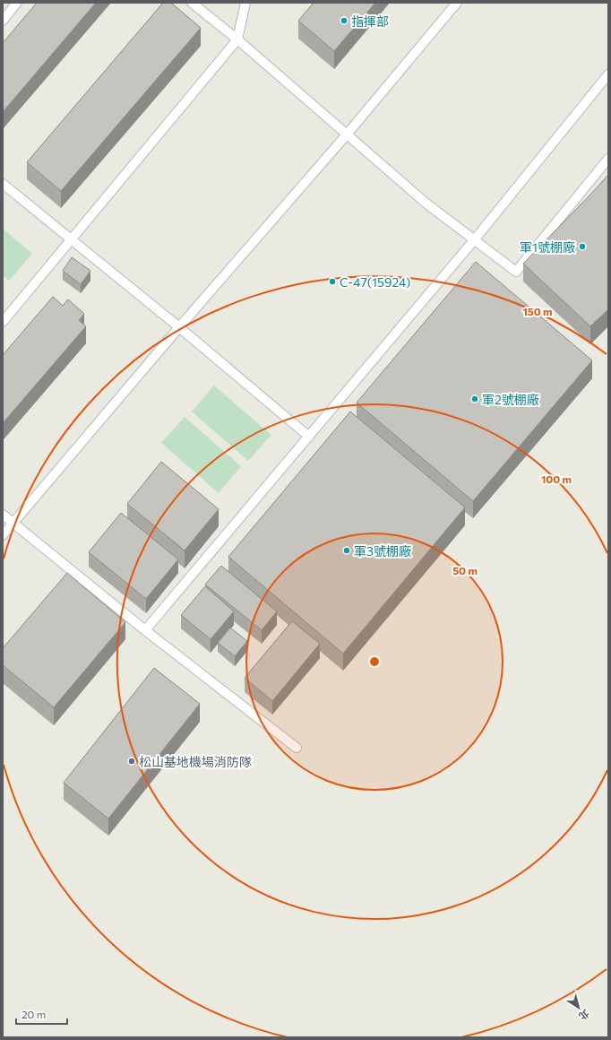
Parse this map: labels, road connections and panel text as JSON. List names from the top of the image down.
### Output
{
  "places": [
    "指揮部",
    "軍1號棚廠",
    "C-47(15924)",
    "軍2號棚廠",
    "軍3號棚廠",
    "松山基地機場消防隊"
  ],
  "scale_bar": "20 m",
  "north": "bottom right",
  "rings": ["150 m", "100 m", "50 m"]
}
